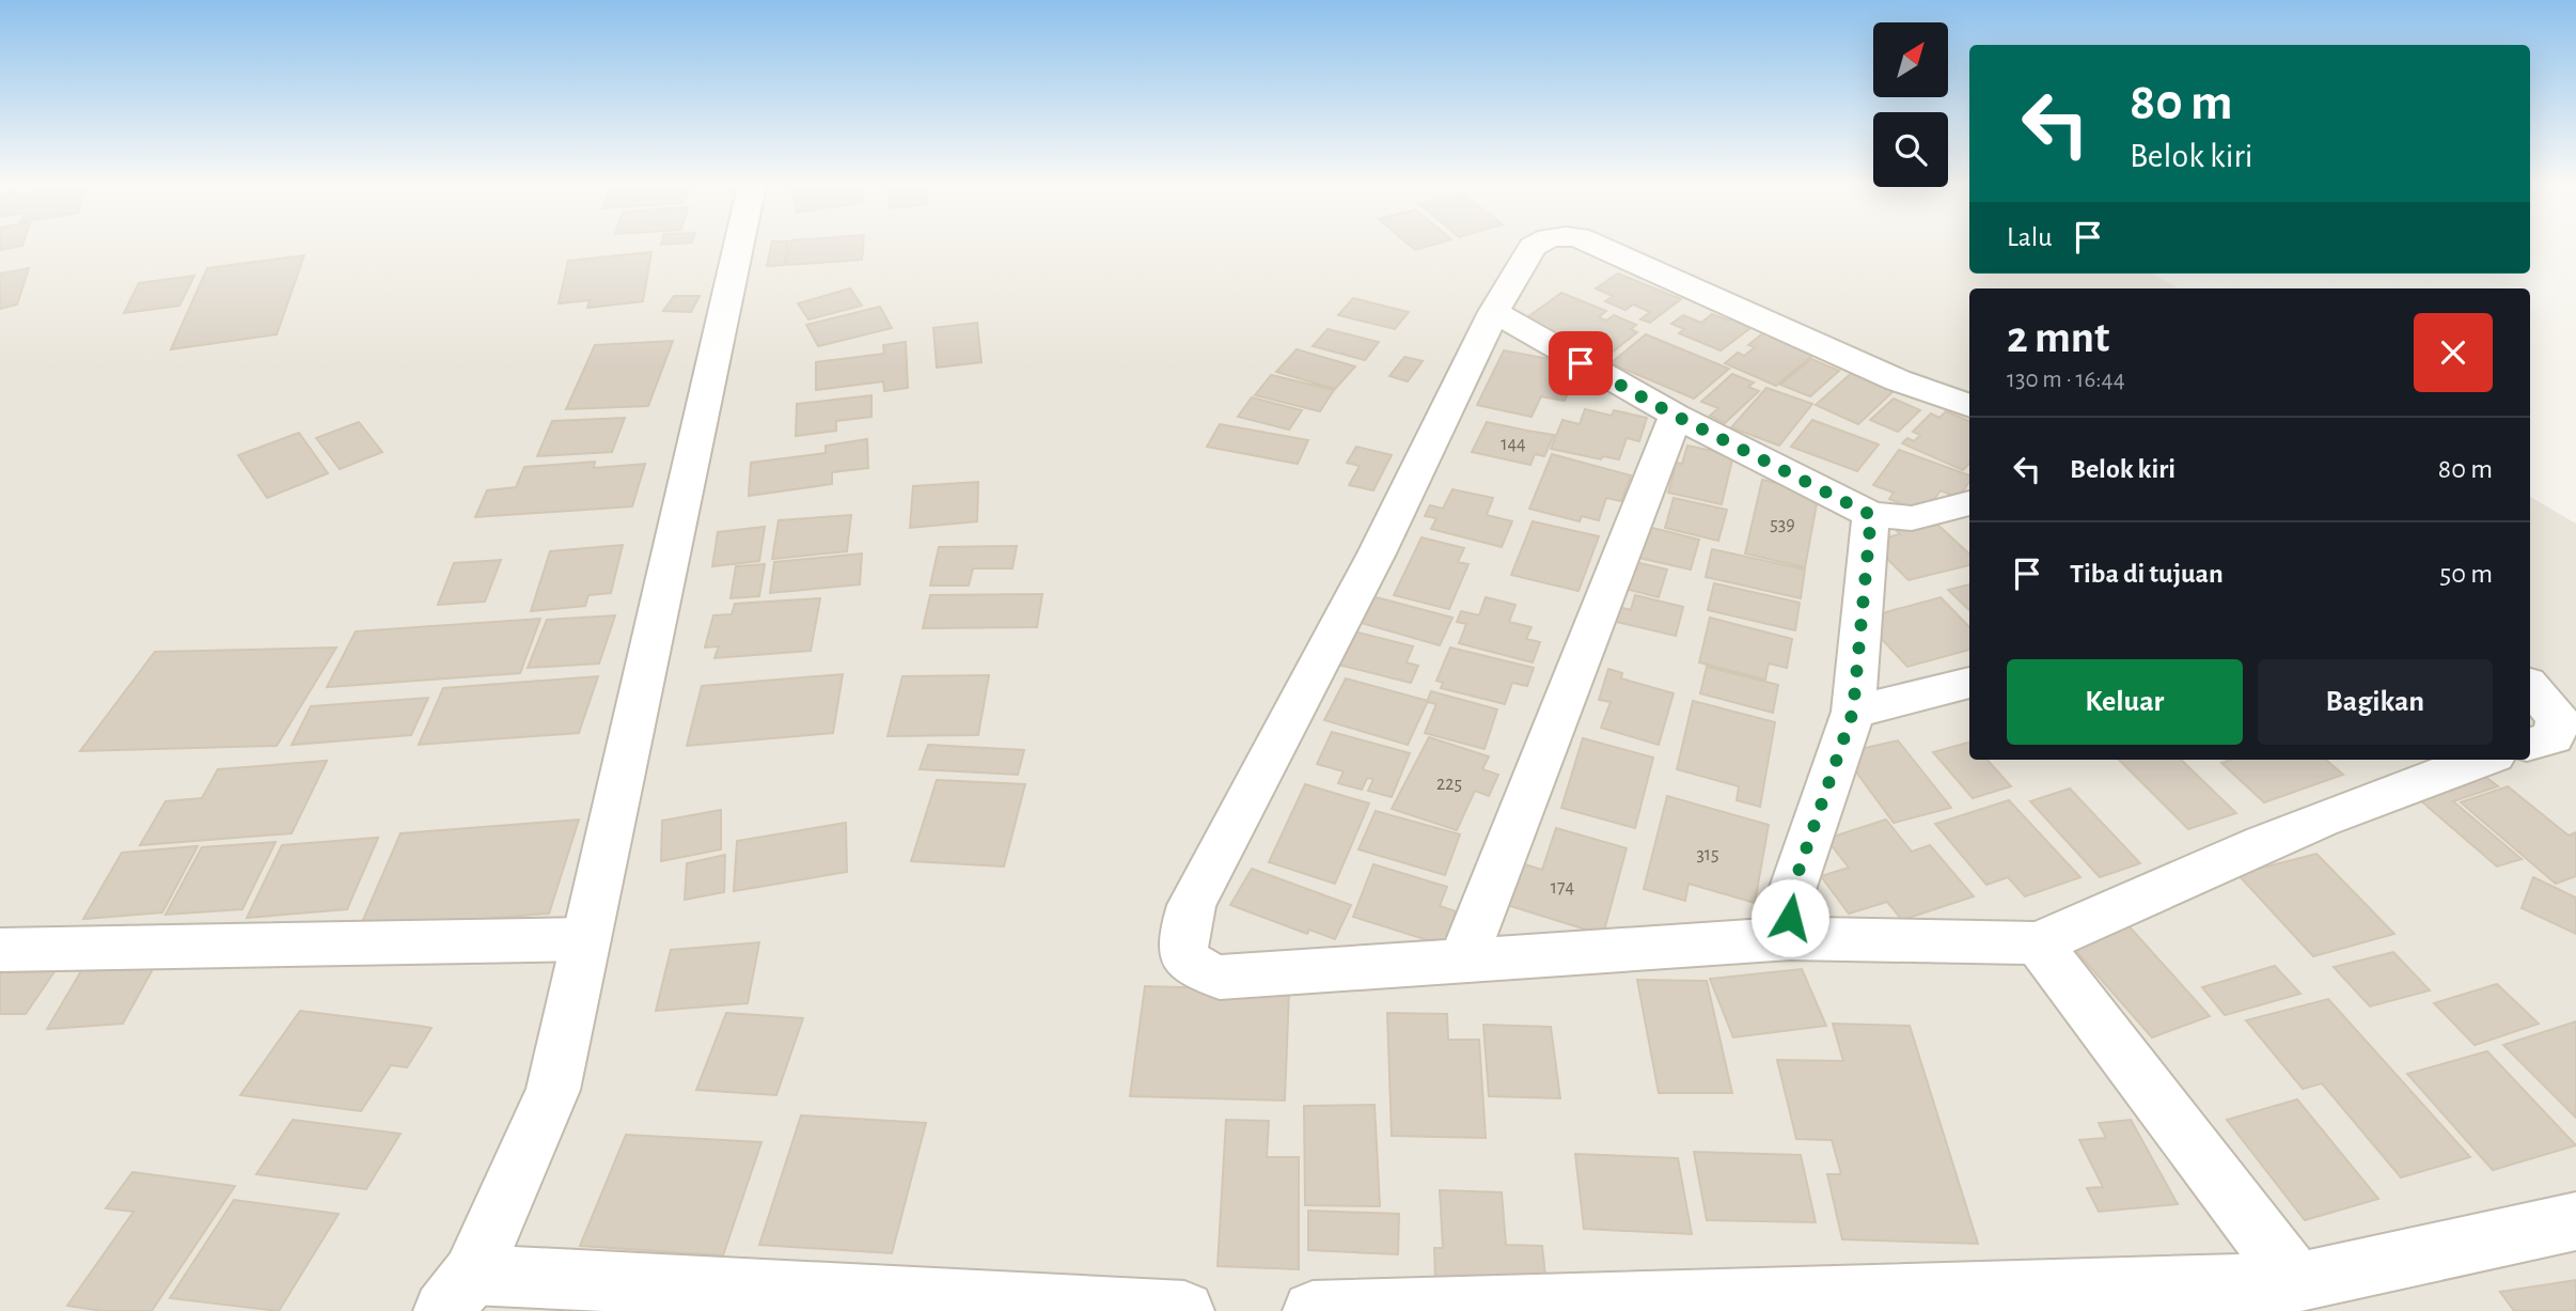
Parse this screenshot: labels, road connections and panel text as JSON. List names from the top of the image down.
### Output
{
  "house_numbers": [
    "144",
    "539",
    "225",
    "315",
    "174"
  ],
  "north": "top right",
  "page": {
    "turn": ["80 m", "Belok kiri"],
    "then": "Lalu",
    "heading": ["2 mnt", "130 m · 16:44"],
    "list": [
      {
        "name": "Belok kiri",
        "value": "80 m"
      },
      {
        "name": "Tiba di tujuan",
        "value": "50 m"
      }
    ],
    "buttons": ["Keluar", "Bagikan"]
  }
}
